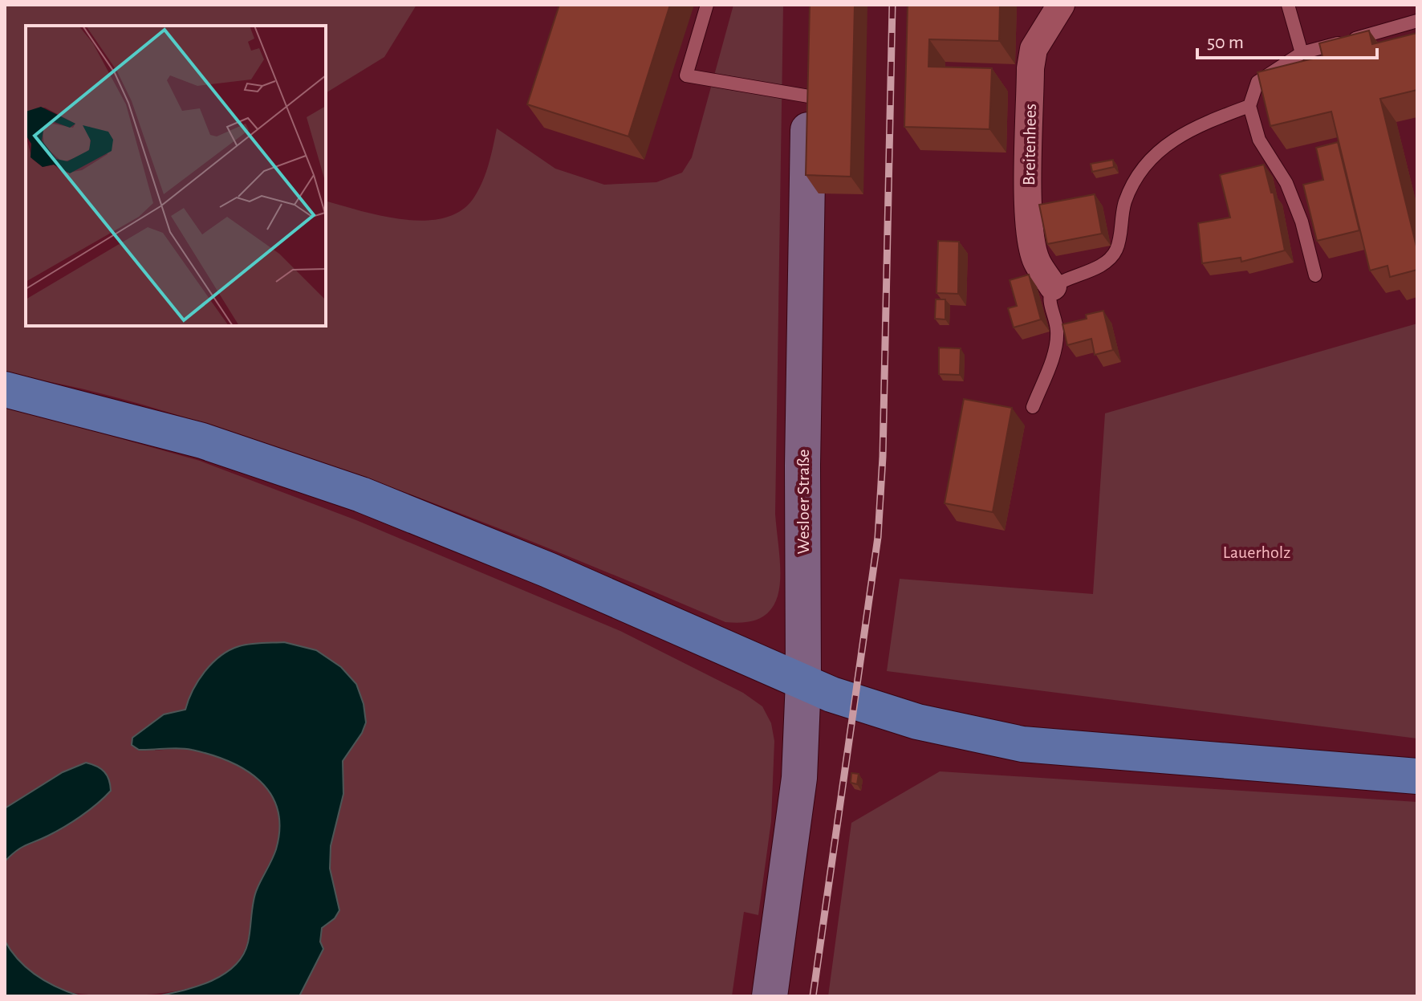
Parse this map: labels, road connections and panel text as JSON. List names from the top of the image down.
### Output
{
  "streets": {
    "street": ["Breitenhees", "Wesloer Straße"]
  },
  "parks": ["Lauerholz"],
  "scale_bar": "50 m"
}
